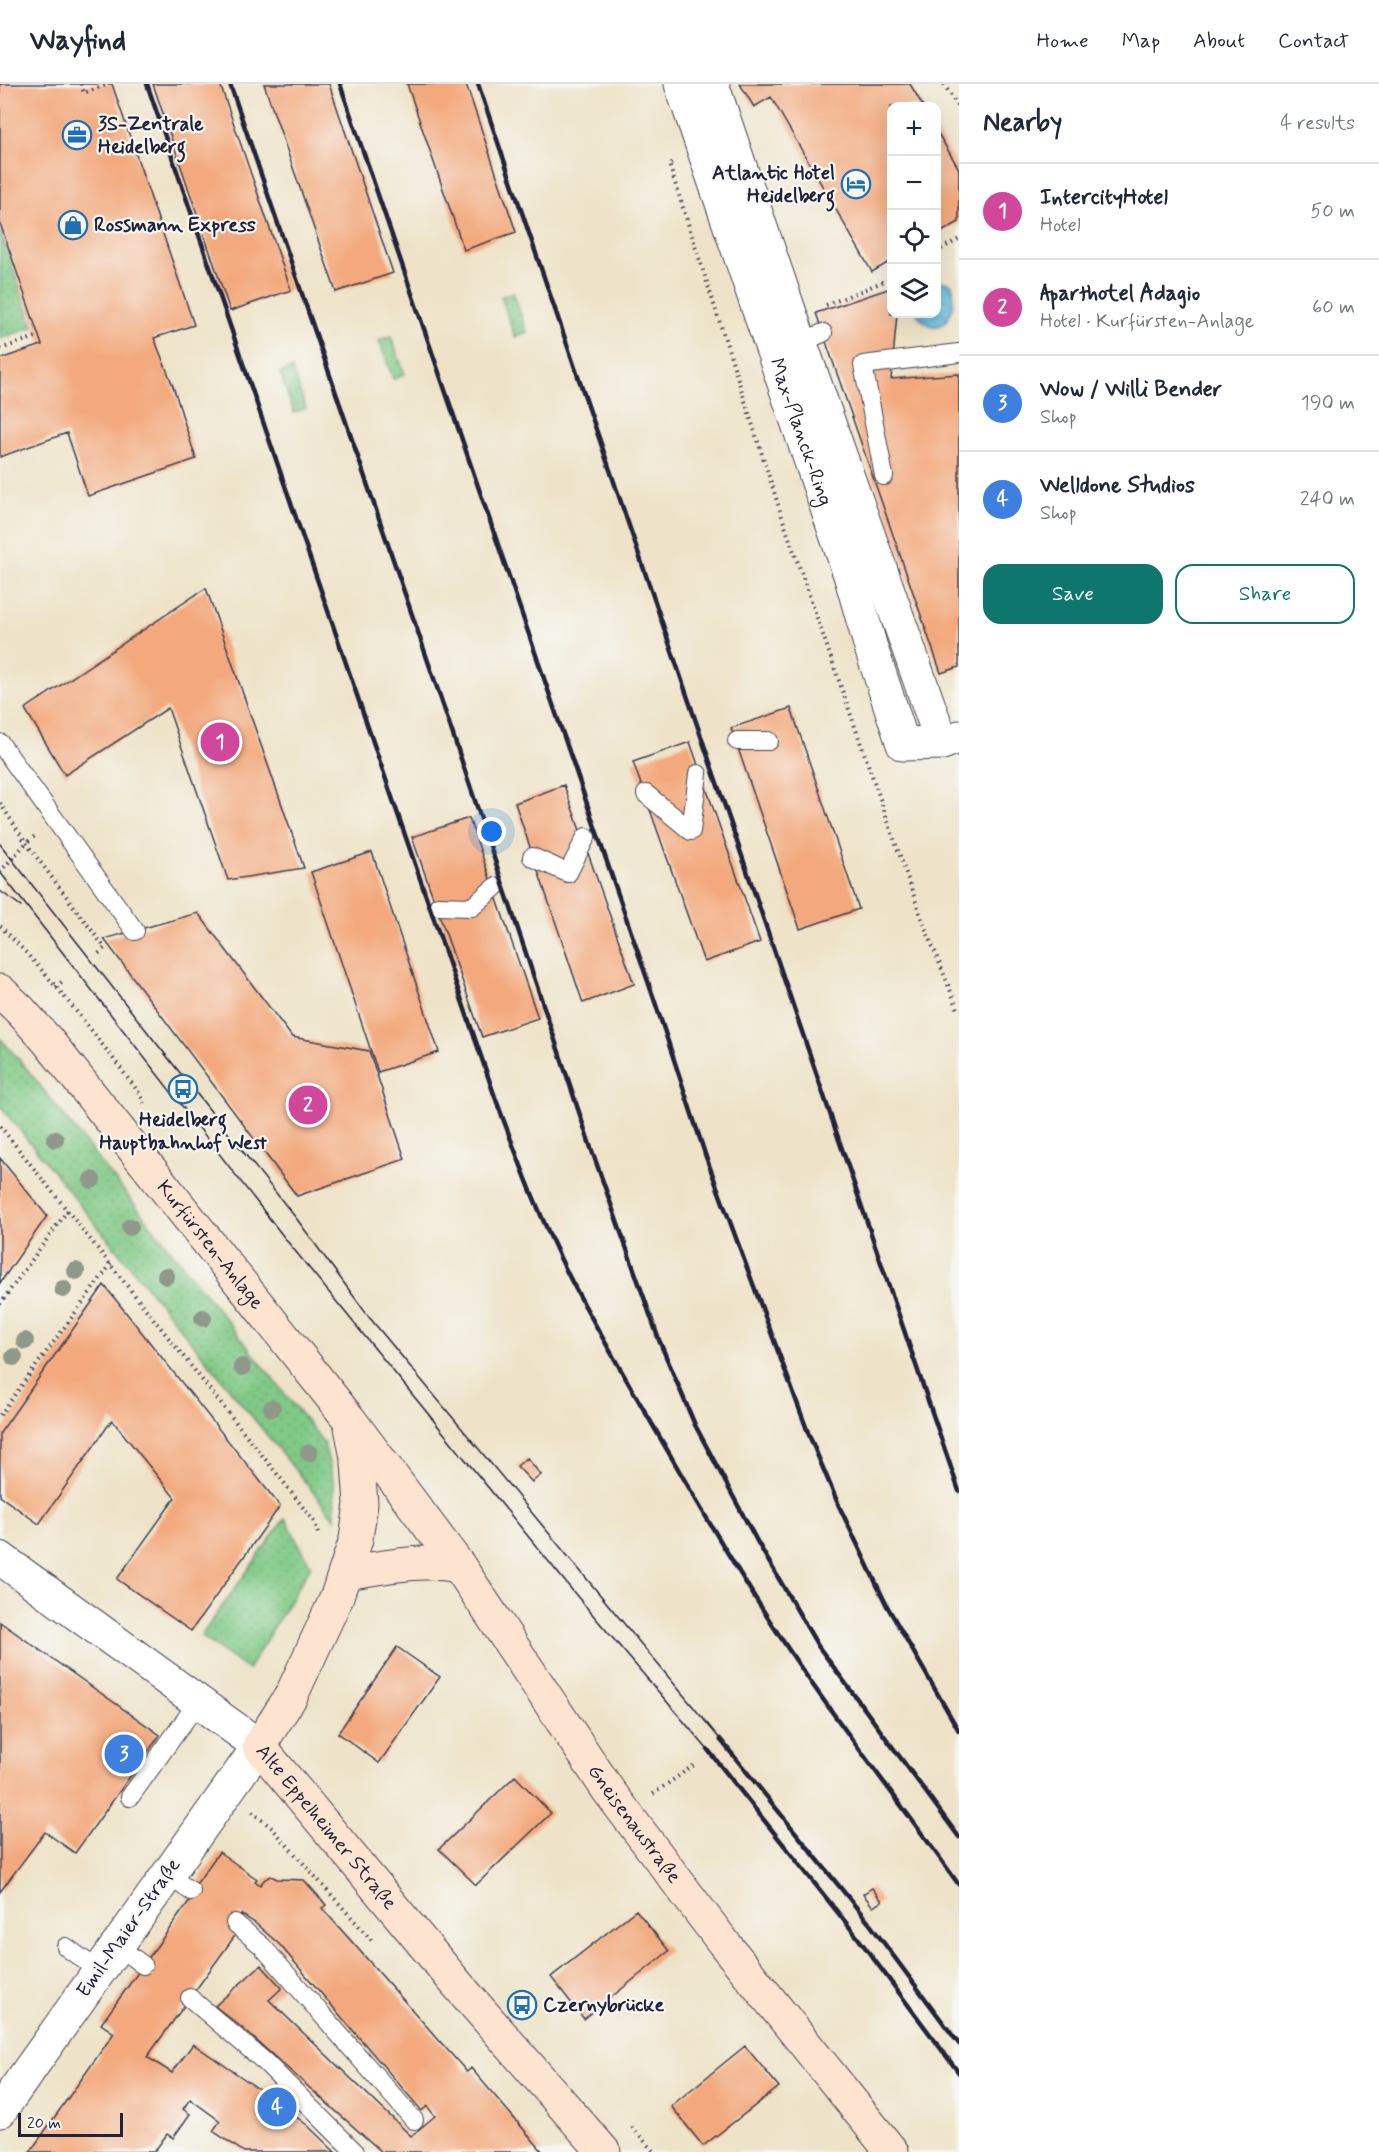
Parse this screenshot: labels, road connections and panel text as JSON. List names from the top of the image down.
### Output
{
  "streets": {
    "main road": ["Kurfürsten-Anlage", "Gneisenaustraße", "Alte Eppelheimer Straße"],
    "street": ["Max-Planck-Ring", "Emil-Maier-Straße"]
  },
  "crossings": [
    ["Kurfürsten-Anlage", "Gneisenaustraße"],
    ["Kurfürsten-Anlage", "Alte Eppelheimer Straße"],
    ["Kurfürsten-Anlage", "Emil-Maier-Straße"],
    ["Alte Eppelheimer Straße", "Emil-Maier-Straße"]
  ],
  "places": {
    "office": ["3S-Zentrale Heidelberg"],
    "hotel": ["Atlantic Hotel Heidelberg"],
    "shop": ["Rossmann Express"],
    "bus stop": ["Heidelberg Hauptbahnhof West", "Czernybrücke"]
  },
  "scale_bar": "20 m",
  "page": {
    "header": "Wayfind",
    "nav": [
      "Home",
      "Map",
      "About",
      "Contact"
    ],
    "heading": ["Nearby", "4 results"],
    "map_buttons": ["+", "−"],
    "list": [
      {
        "mark": "1",
        "name": "IntercityHotel",
        "note": "Hotel",
        "value": "50 m"
      },
      {
        "mark": "2",
        "name": "Aparthotel Adagio",
        "note": "Hotel · Kurfürsten-Anlage",
        "value": "60 m"
      },
      {
        "mark": "3",
        "name": "Wow / Willi Bender",
        "note": "Shop",
        "value": "190 m"
      },
      {
        "mark": "4",
        "name": "Welldone Studios",
        "note": "Shop",
        "value": "240 m"
      }
    ],
    "buttons": ["Save", "Share"],
    "pins": [
      "1",
      "2",
      "3",
      "4"
    ],
    "scale": "20 m"
  }
}
